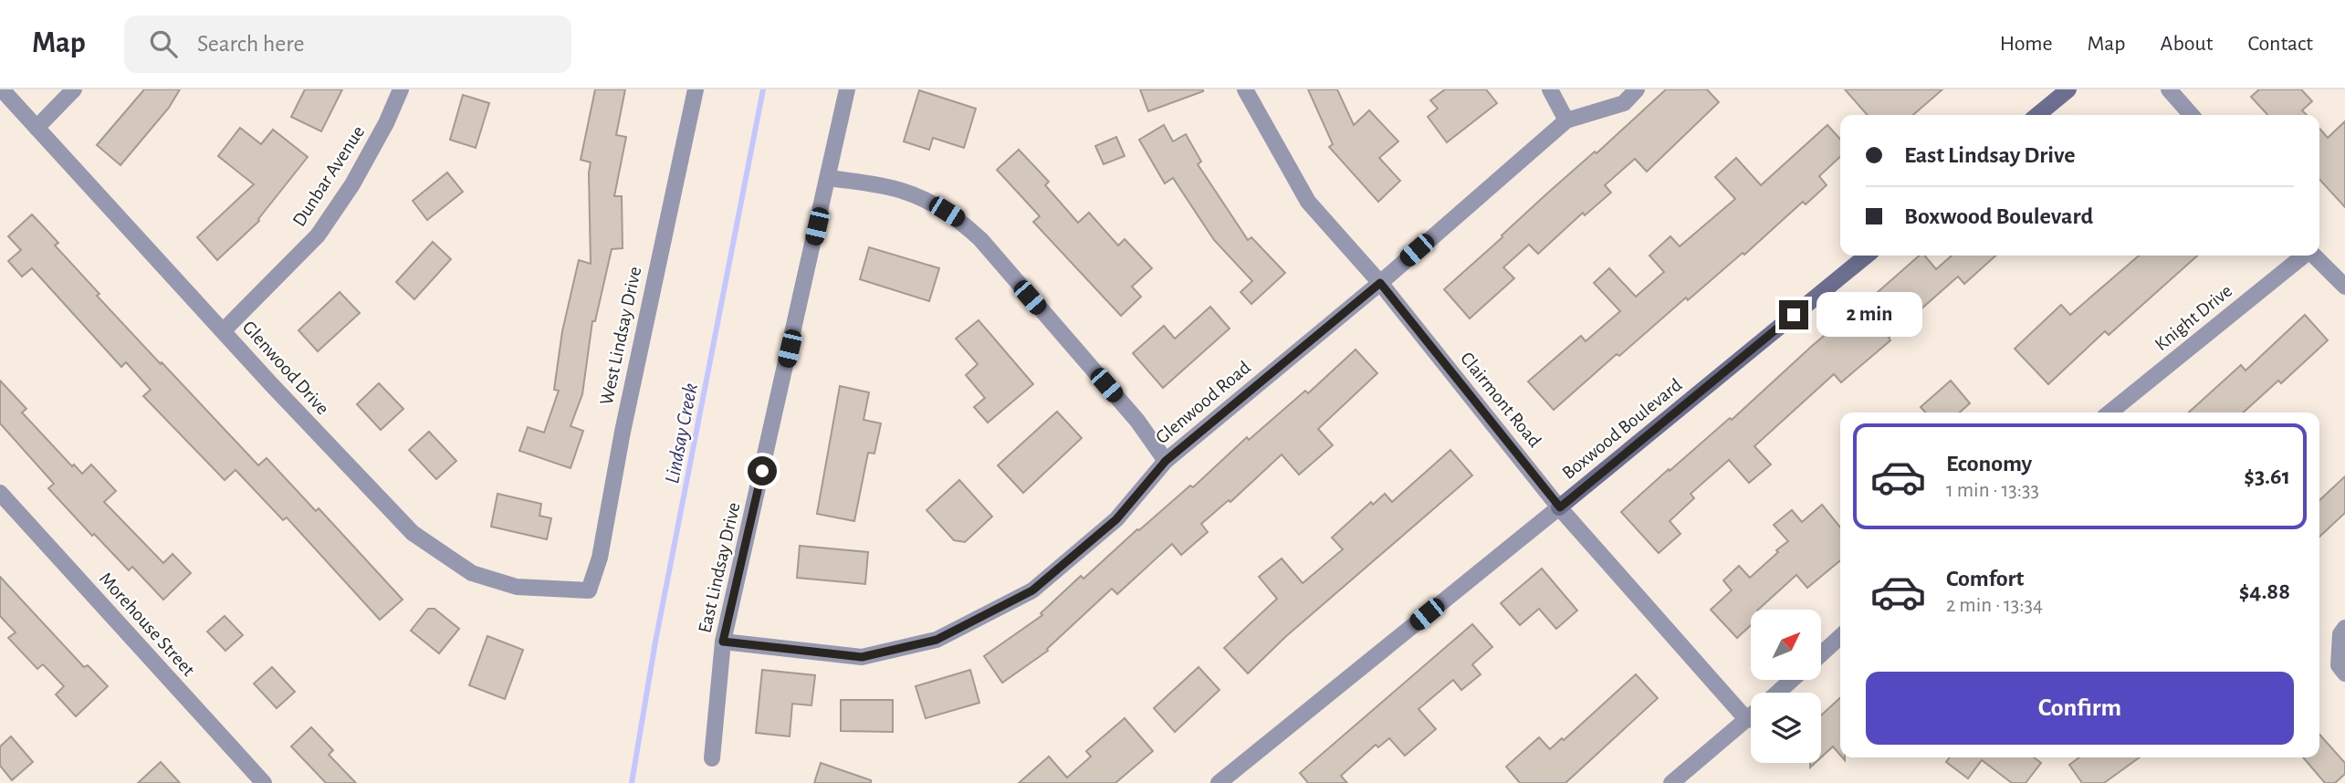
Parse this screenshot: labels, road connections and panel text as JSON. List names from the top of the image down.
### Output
{
  "streets": {
    "street": [
      "Dunbar Avenue",
      "Knight Drive",
      "West Lindsay Drive",
      "Glenwood Drive",
      "Clairmont Road",
      "Glenwood Road",
      "Boxwood Boulevard",
      "East Lindsay Drive",
      "Morehouse Street"
    ]
  },
  "crossings": [
    ["Dunbar Avenue", "Glenwood Drive"],
    ["West Lindsay Drive", "Glenwood Drive"],
    ["Clairmont Road", "Glenwood Road"],
    ["Clairmont Road", "Boxwood Boulevard"],
    ["Glenwood Road", "East Lindsay Drive"]
  ],
  "water": ["Lindsay Creek"],
  "north": "top right",
  "page": {
    "header": "Map",
    "search": "Search here",
    "nav": [
      "Home",
      "Map",
      "About",
      "Contact"
    ],
    "banner": ["East Lindsay Drive", "Boxwood Boulevard"],
    "bubble": "2 min",
    "list": [
      {
        "name": "Economy",
        "note": "1 min · 13:33",
        "value": "$3.61"
      },
      {
        "name": "Comfort",
        "note": "2 min · 13:34",
        "value": "$4.88"
      }
    ],
    "buttons": "Confirm"
  }
}
